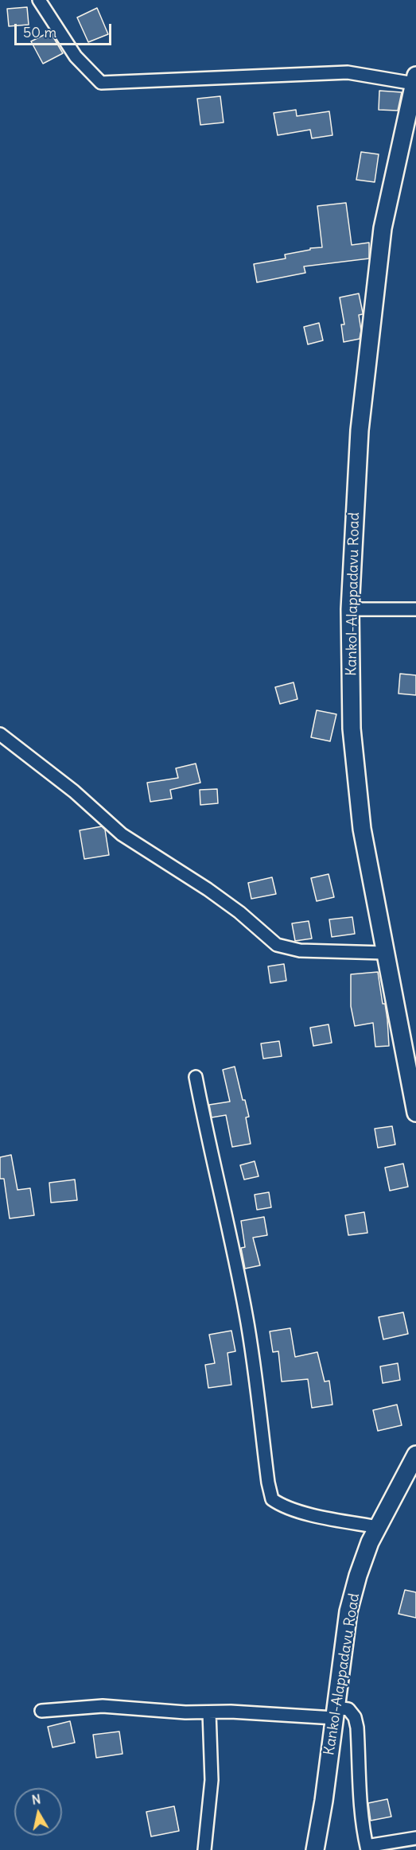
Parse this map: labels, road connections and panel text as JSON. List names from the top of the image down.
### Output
{
  "streets": {
    "main road": ["Kankol-Alappadavu Road"]
  },
  "scale_bar": "50 m",
  "north": "top"
}
